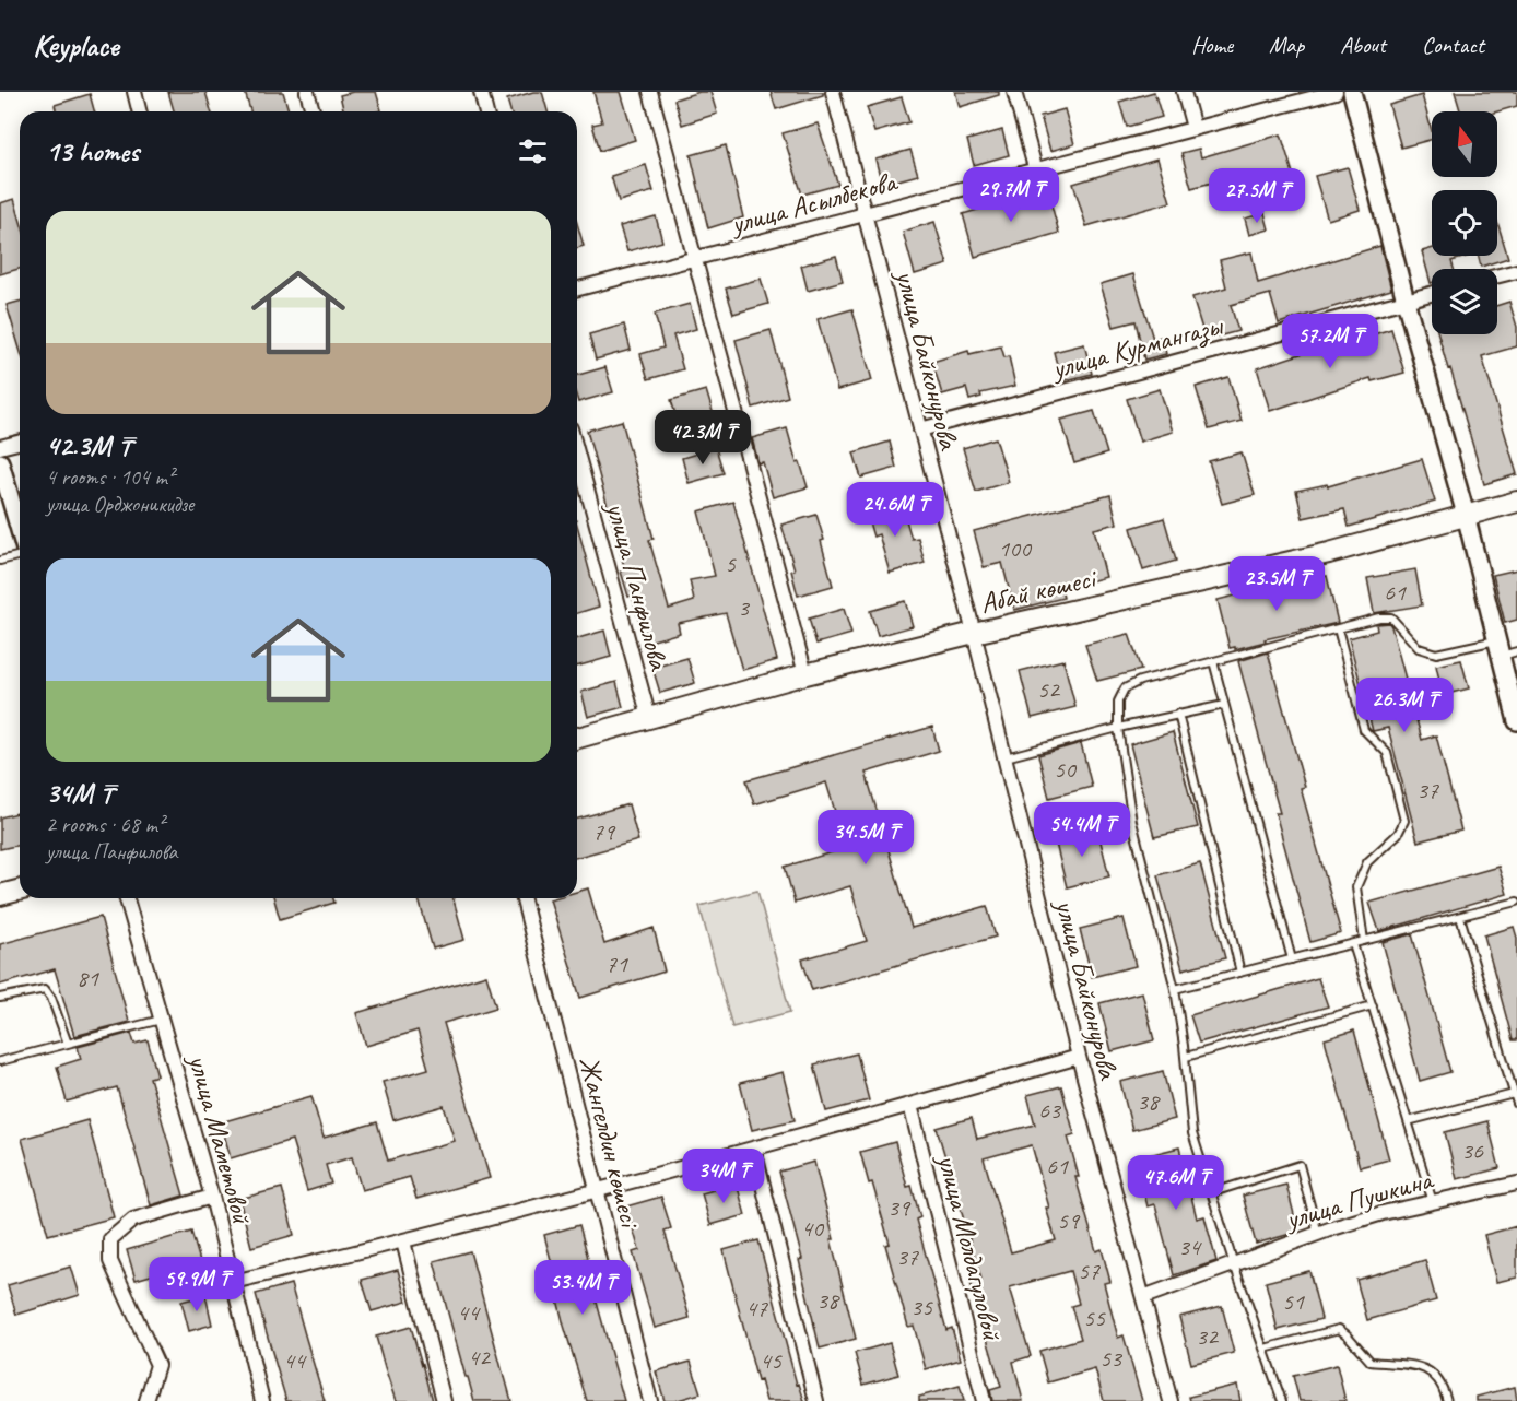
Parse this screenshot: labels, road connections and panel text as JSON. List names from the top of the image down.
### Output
{
  "streets": {
    "main road": ["Абай көшесі"],
    "street": [
      "улица Асылбекова",
      "улица Курмангазы",
      "улица Байконурова",
      "улица Панфилова",
      "улица Маметовой",
      "Жангелдин көшесі",
      "улица Пушкина",
      "улица Молдагуловой"
    ]
  },
  "crossings": [
    ["улица Асылбекова", "улица Байконурова"],
    ["улица Курмангазы", "улица Байконурова"],
    ["улица Байконурова", "Абай көшесі"],
    ["улица Байконурова", "улица Пушкина"],
    ["улица Панфилова", "Абай көшесі"]
  ],
  "house_numbers": [
    "100",
    "5",
    "61",
    "3",
    "52",
    "50",
    "37",
    "79",
    "71",
    "81",
    "38",
    "63",
    "36",
    "61",
    "39",
    "59",
    "40",
    "34",
    "37",
    "57",
    "38",
    "51",
    "35",
    "47",
    "44",
    "55",
    "32",
    "42",
    "53",
    "44",
    "45"
  ],
  "north": "top",
  "page": {
    "header": "Keyplace",
    "nav": [
      "Home",
      "Map",
      "About",
      "Contact"
    ],
    "heading": "13 homes",
    "price": [
      "29.7M ₸",
      "27.5M ₸",
      "57.2M ₸",
      "42.3M ₸",
      "24.6M ₸",
      "23.5M ₸",
      "26.3M ₸",
      "54.4M ₸",
      "34.5M ₸",
      "34M ₸",
      "47.6M ₸",
      "59.9M ₸",
      "53.4M ₸"
    ],
    "list": [
      {
        "name": "42.3M ₸",
        "note": "4 rooms · 104 m² · улица Орджоникидзе"
      },
      {
        "name": "34M ₸",
        "note": "2 rooms · 68 m² · улица Панфилова"
      }
    ]
  }
}
